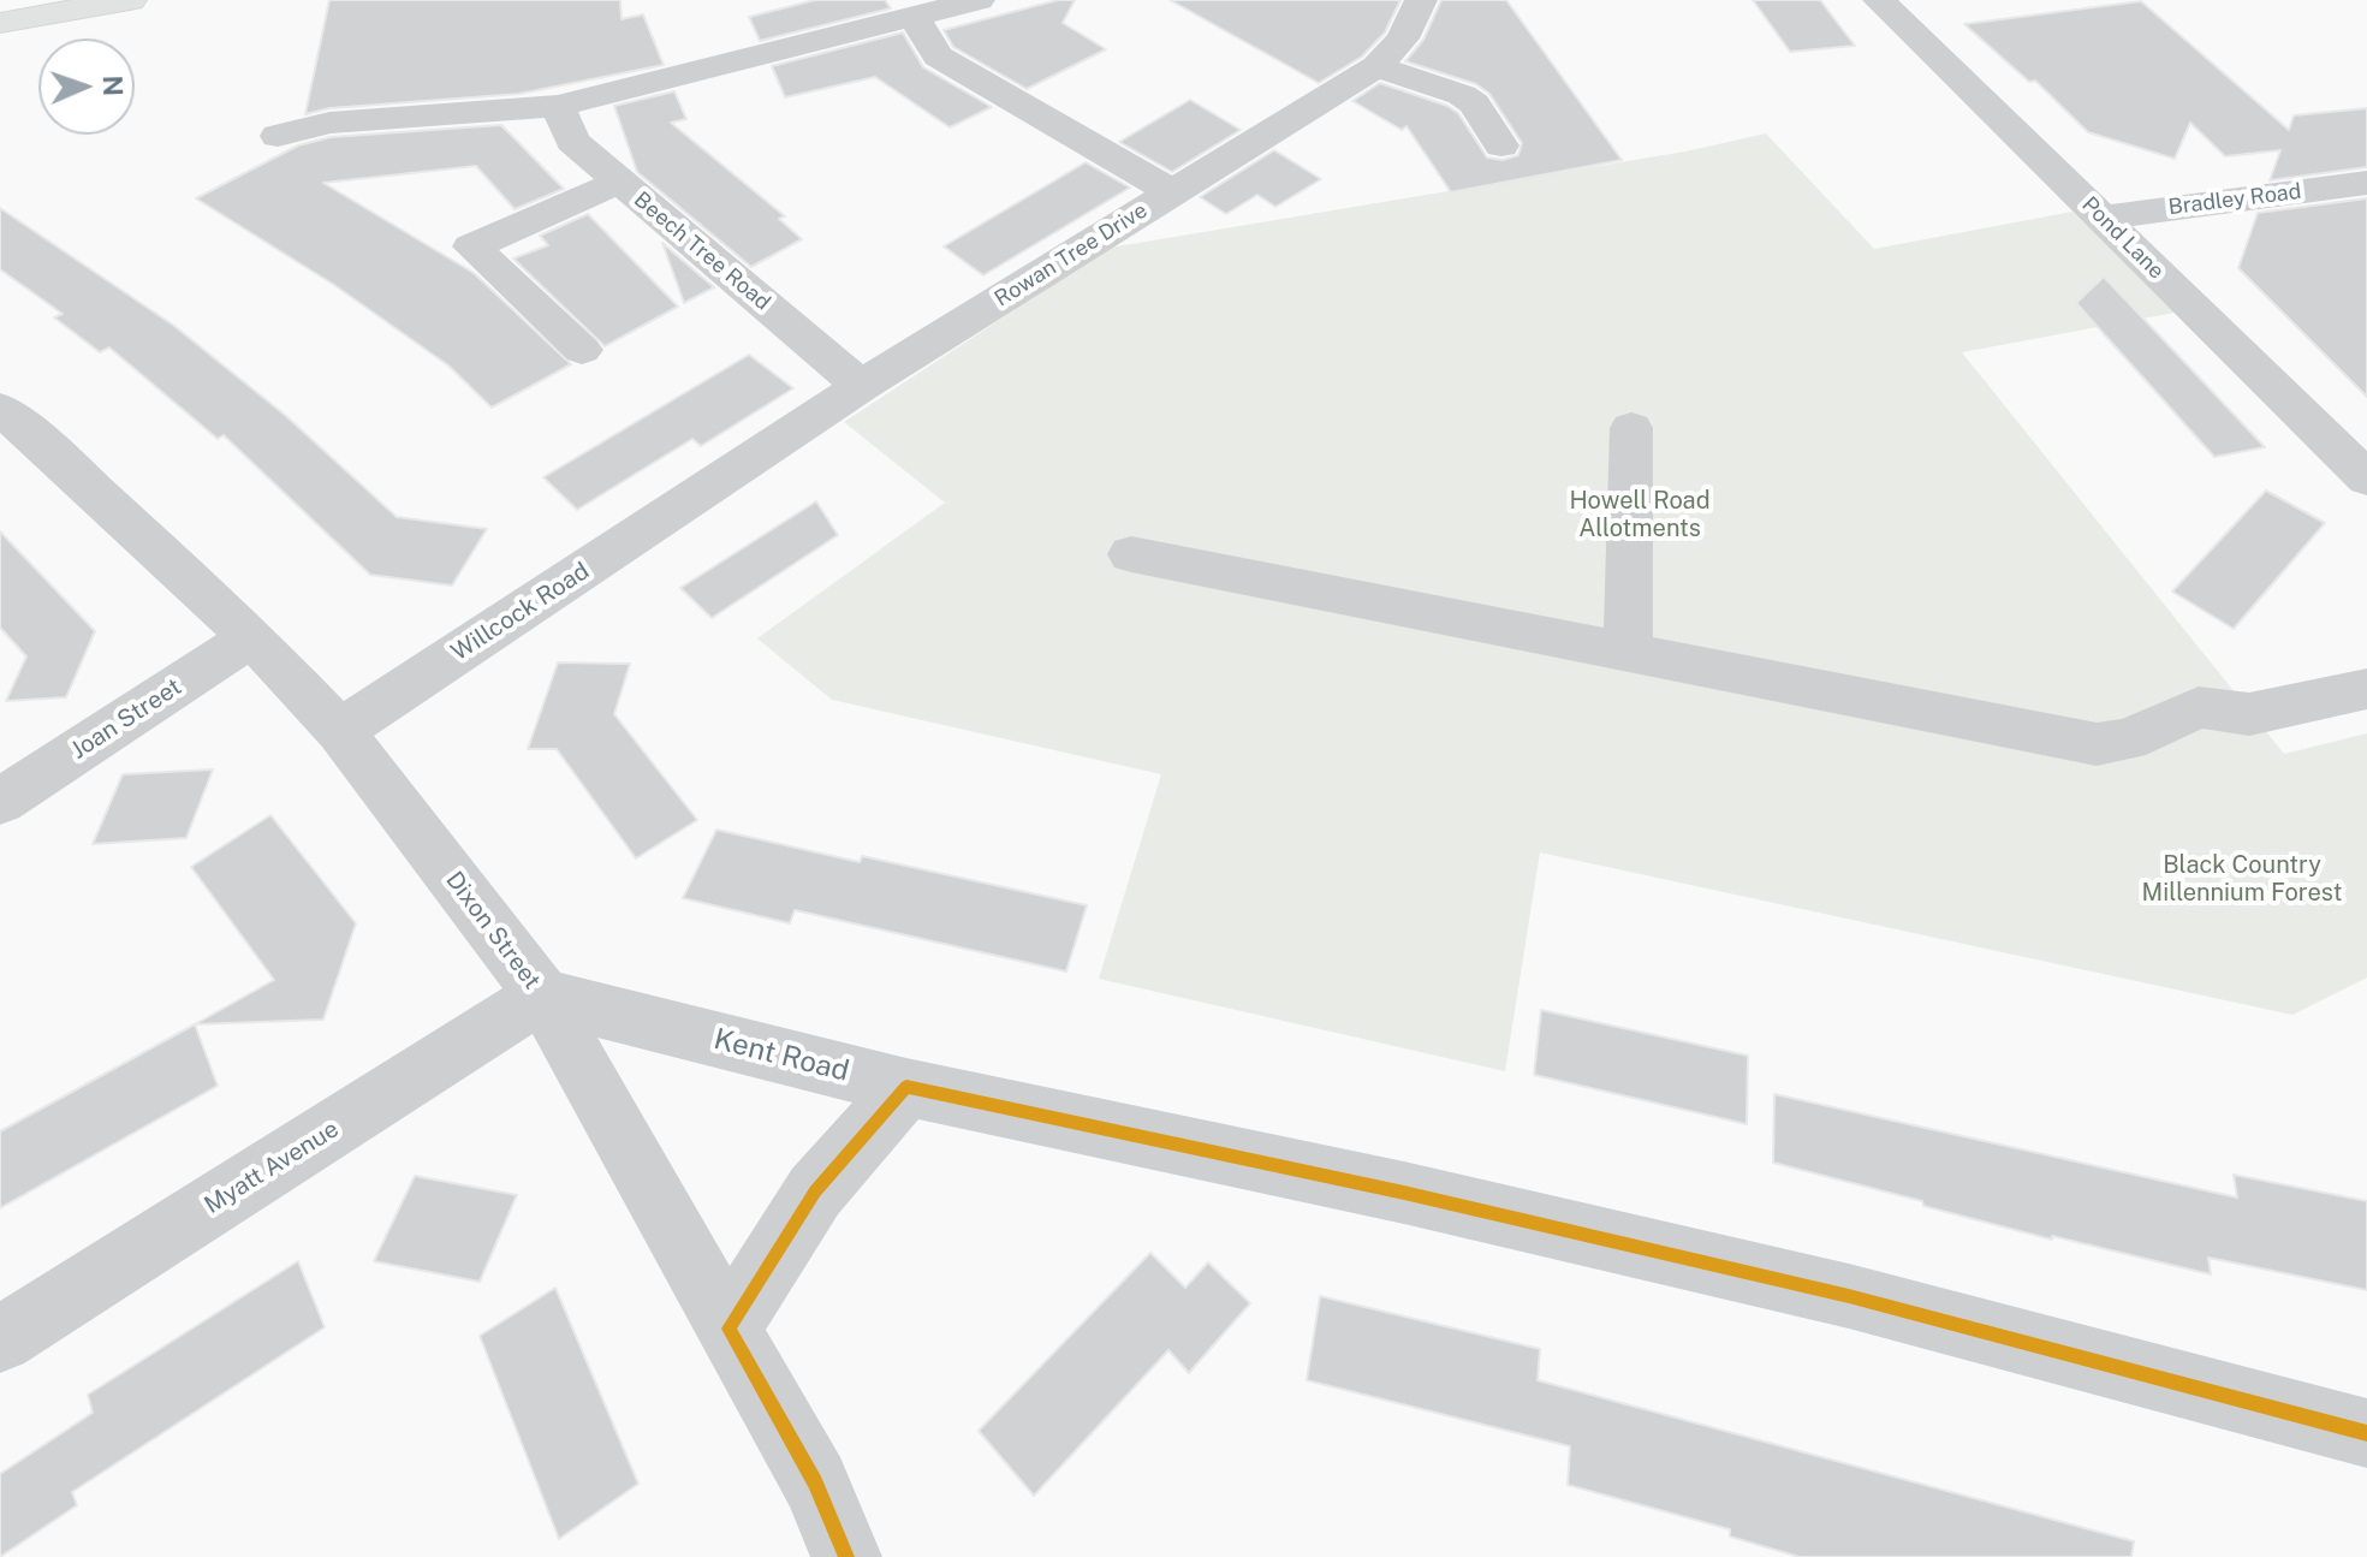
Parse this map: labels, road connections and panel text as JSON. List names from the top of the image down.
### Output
{
  "streets": {
    "street": [
      "Bradley Road",
      "Pond Lane",
      "Beech Tree Road",
      "Rowan Tree Drive",
      "Willcock Road",
      "Joan Street",
      "Dixon Street",
      "Kent Road",
      "Myatt Avenue"
    ]
  },
  "crossings": [
    ["Bradley Road", "Pond Lane"],
    ["Beech Tree Road", "Rowan Tree Drive"],
    ["Rowan Tree Drive", "Willcock Road"],
    ["Willcock Road", "Dixon Street"],
    ["Joan Street", "Dixon Street"],
    ["Dixon Street", "Kent Road"],
    ["Dixon Street", "Myatt Avenue"],
    ["Kent Road", "Myatt Avenue"]
  ],
  "parks": ["Howell Road Allotments", "Black Country Millennium Forest"],
  "north": "right"
}
